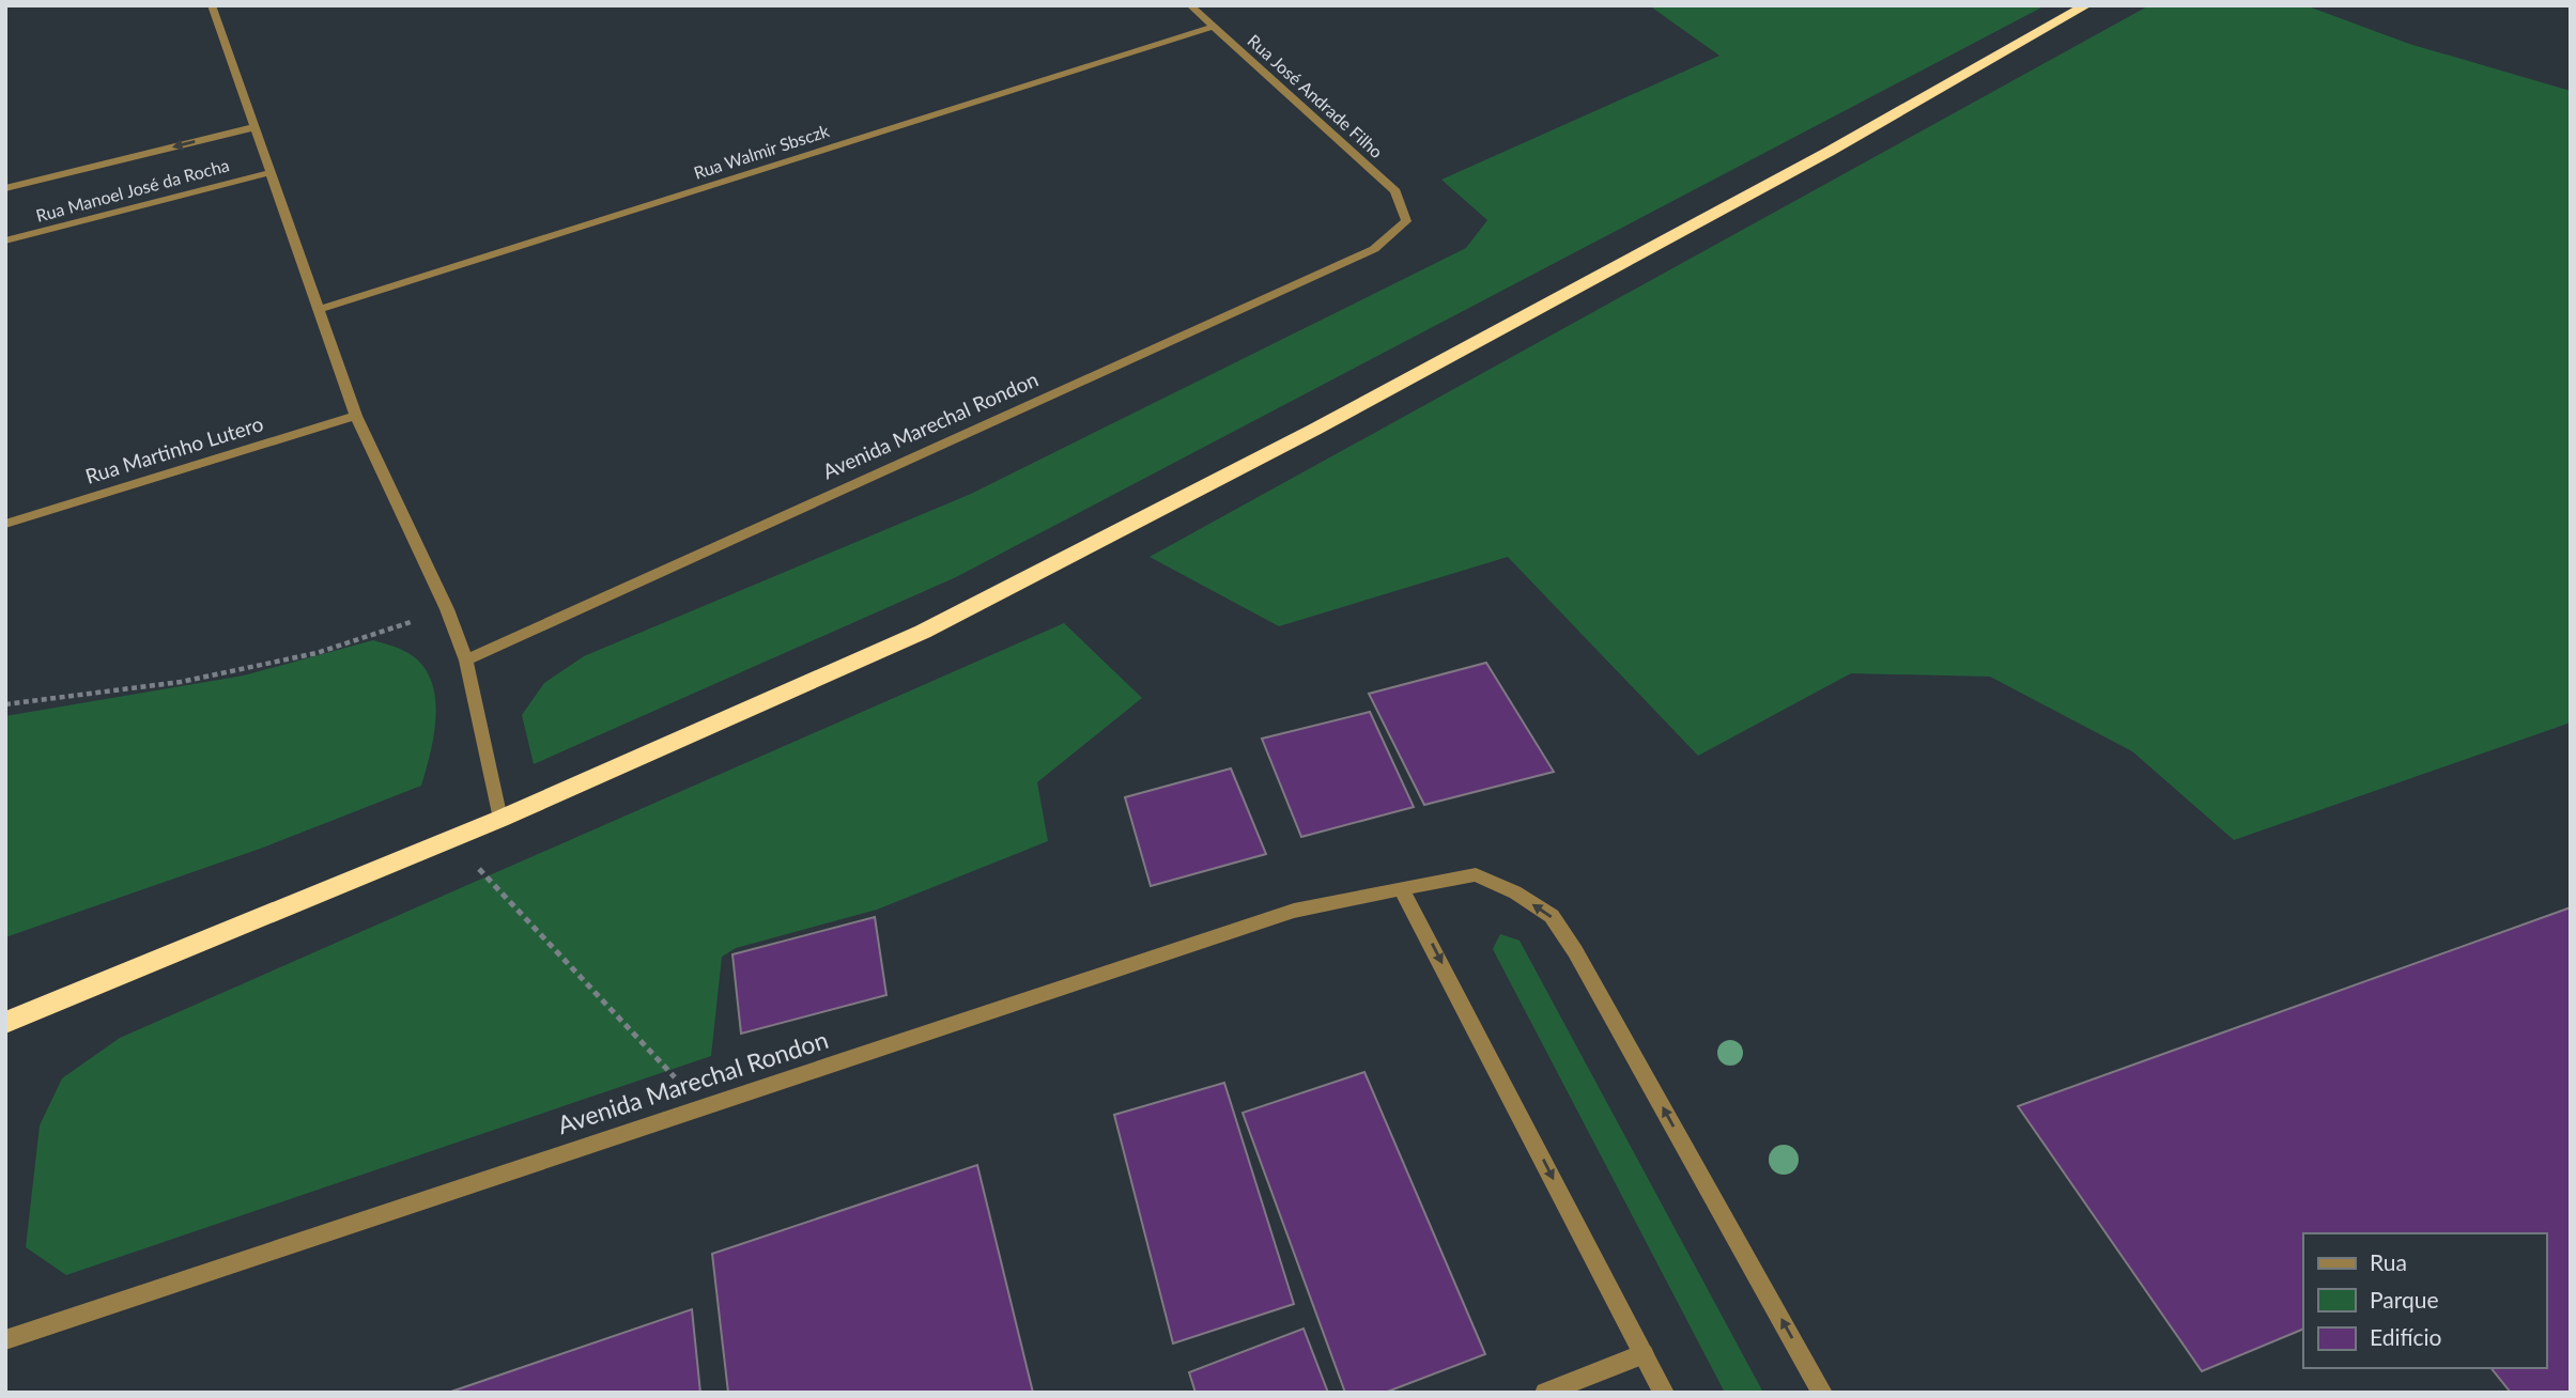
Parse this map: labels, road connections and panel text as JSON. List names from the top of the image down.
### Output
{
  "streets": {
    "street": [
      "Rua José Andrade Filho",
      "Rua Walmir Sbsczk",
      "Rua Manoel José da Rocha",
      "Avenida Marechal Rondon",
      "Rua Martinho Lutero"
    ]
  },
  "crossings": [
    ["Rua José Andrade Filho", "Rua Walmir Sbsczk"],
    ["Rua José Andrade Filho", "Avenida Marechal Rondon"]
  ],
  "legend": ["Rua", "Parque", "Edifício"]
}
